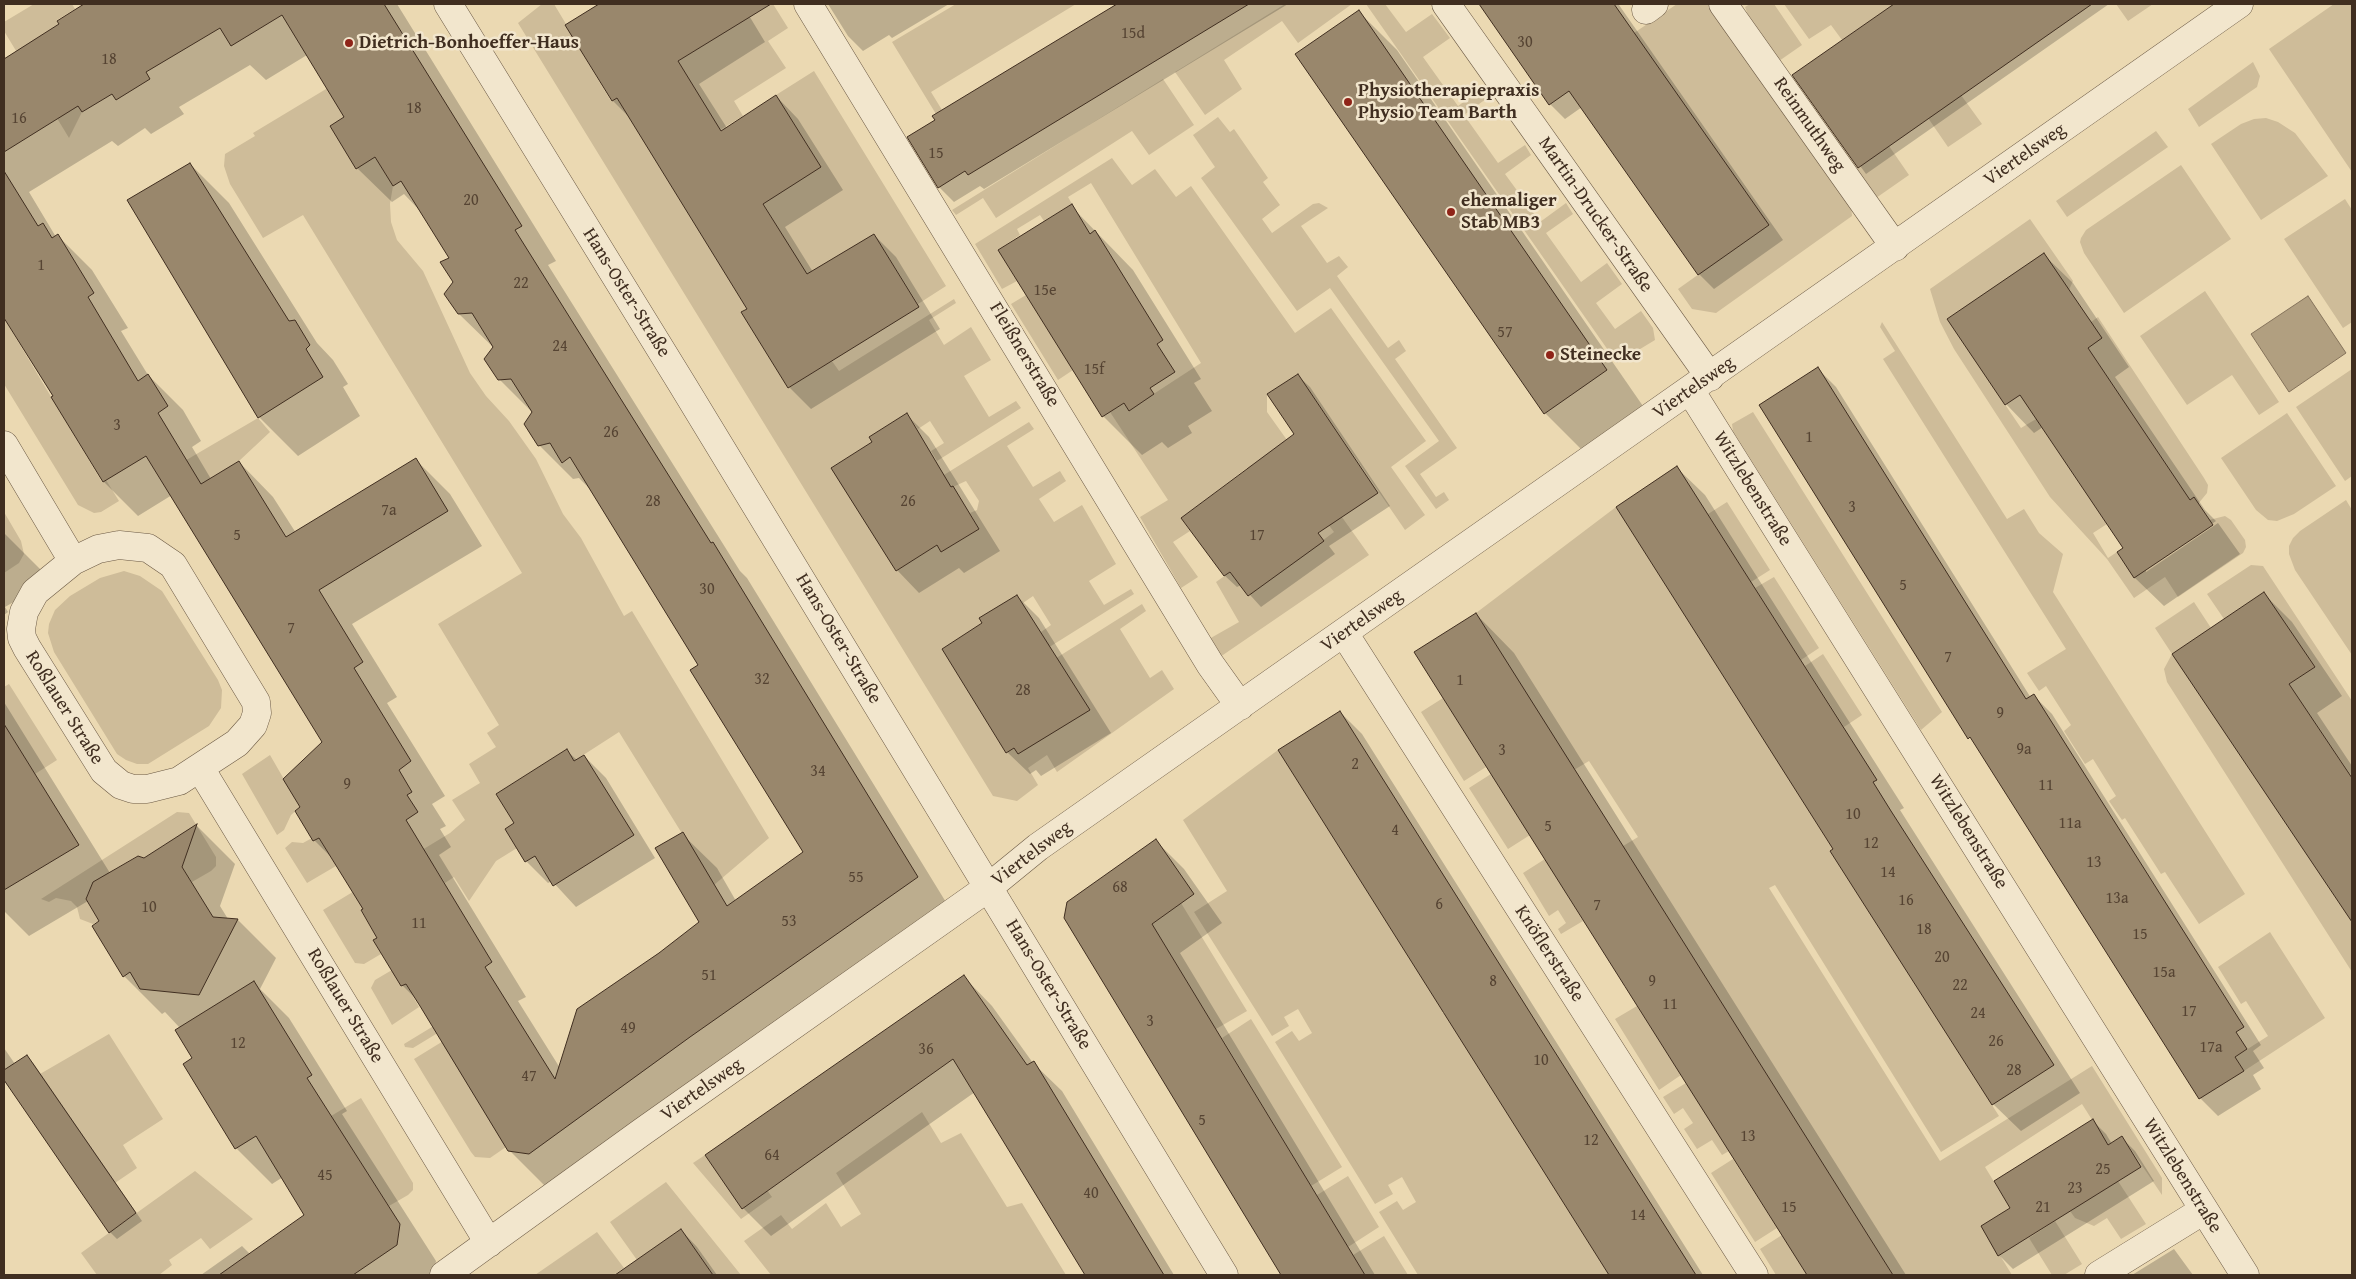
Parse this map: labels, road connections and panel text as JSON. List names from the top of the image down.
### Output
{
  "streets": {
    "street": [
      "Reinmuthweg",
      "Viertelsweg",
      "Martin-Drucker-Straße",
      "Hans-Oster-Straße",
      "Fleißnerstraße",
      "Witzlebenstraße",
      "Roßlauer Straße",
      "Knöflerstraße"
    ]
  },
  "crossings": [
    ["Reinmuthweg", "Viertelsweg"],
    ["Viertelsweg", "Martin-Drucker-Straße"],
    ["Viertelsweg", "Hans-Oster-Straße"],
    ["Viertelsweg", "Fleißnerstraße"],
    ["Viertelsweg", "Witzlebenstraße"],
    ["Viertelsweg", "Roßlauer Straße"],
    ["Viertelsweg", "Knöflerstraße"],
    ["Martin-Drucker-Straße", "Witzlebenstraße"]
  ],
  "places": [
    "Dietrich-Bonhoeffer-Haus",
    "Physiotherapiepraxis Physio Team Barth",
    "ehemaliger Stab MB3",
    "Steinecke"
  ],
  "house_numbers": [
    "15d",
    "30",
    "18",
    "18",
    "16",
    "15",
    "20",
    "1",
    "22",
    "15e",
    "57",
    "24",
    "15f",
    "3",
    "26",
    "1",
    "28",
    "26",
    "3",
    "7a",
    "5",
    "17",
    "5",
    "30",
    "7",
    "7",
    "32",
    "1",
    "28",
    "9",
    "9a",
    "3",
    "2",
    "34",
    "9",
    "11",
    "10",
    "11a",
    "5",
    "4",
    "12",
    "13",
    "14",
    "55",
    "68",
    "13a",
    "16",
    "6",
    "7",
    "10",
    "53",
    "11",
    "18",
    "15",
    "20",
    "15a",
    "51",
    "8",
    "9",
    "22",
    "11",
    "17",
    "24",
    "3",
    "49",
    "26",
    "12",
    "17a",
    "36",
    "10",
    "28",
    "47",
    "5",
    "13",
    "12",
    "64",
    "25",
    "45",
    "23",
    "40",
    "15",
    "21",
    "14"
  ]
}
